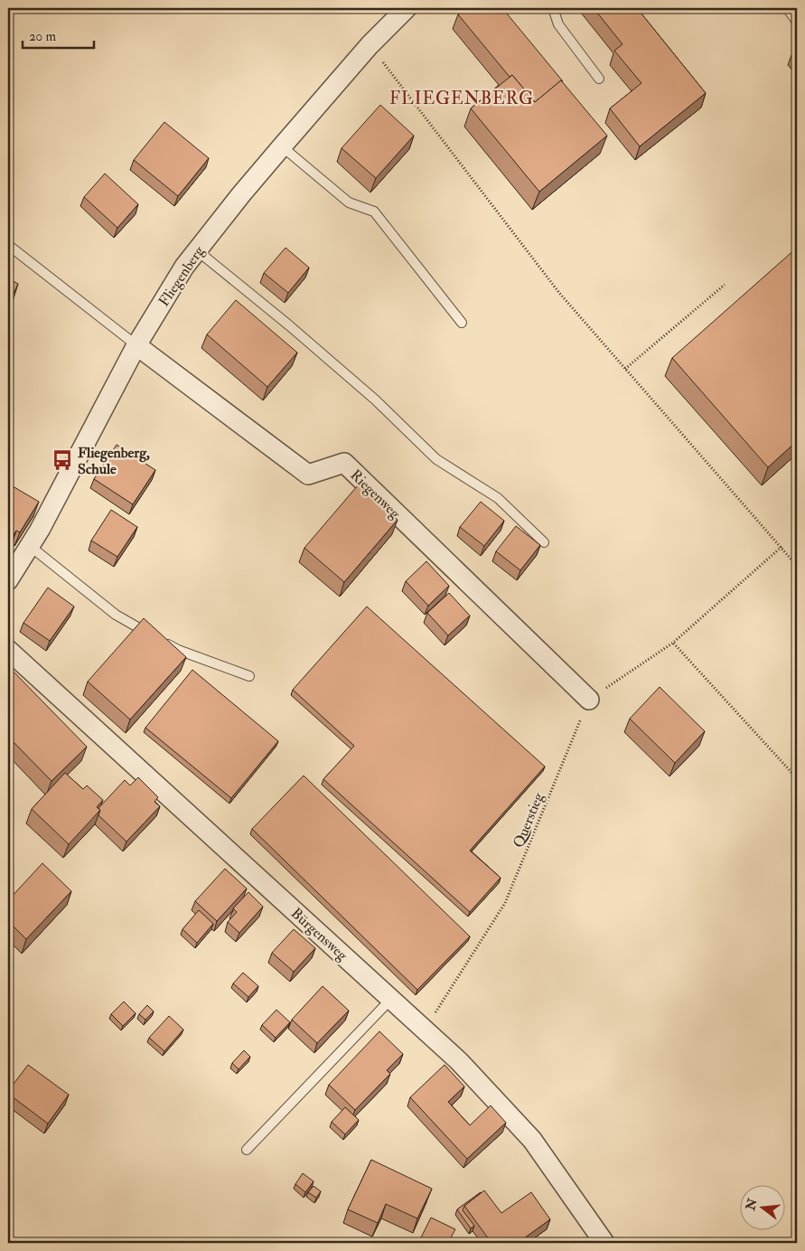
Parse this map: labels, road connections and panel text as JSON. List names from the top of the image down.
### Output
{
  "streets": {
    "street": ["Fliegenberg", "Riegenweg", "Bürgensweg"],
    "path": ["Querstieg"]
  },
  "crossings": [
    ["Fliegenberg", "Riegenweg"],
    ["Riegenweg", "Querstieg"],
    ["Querstieg", "Bürgensweg"]
  ],
  "districts": ["FLIEGENBERG"],
  "places": {
    "bus stop": ["Fliegenberg, Schule"]
  },
  "scale_bar": "20 m",
  "north": "left"
}
